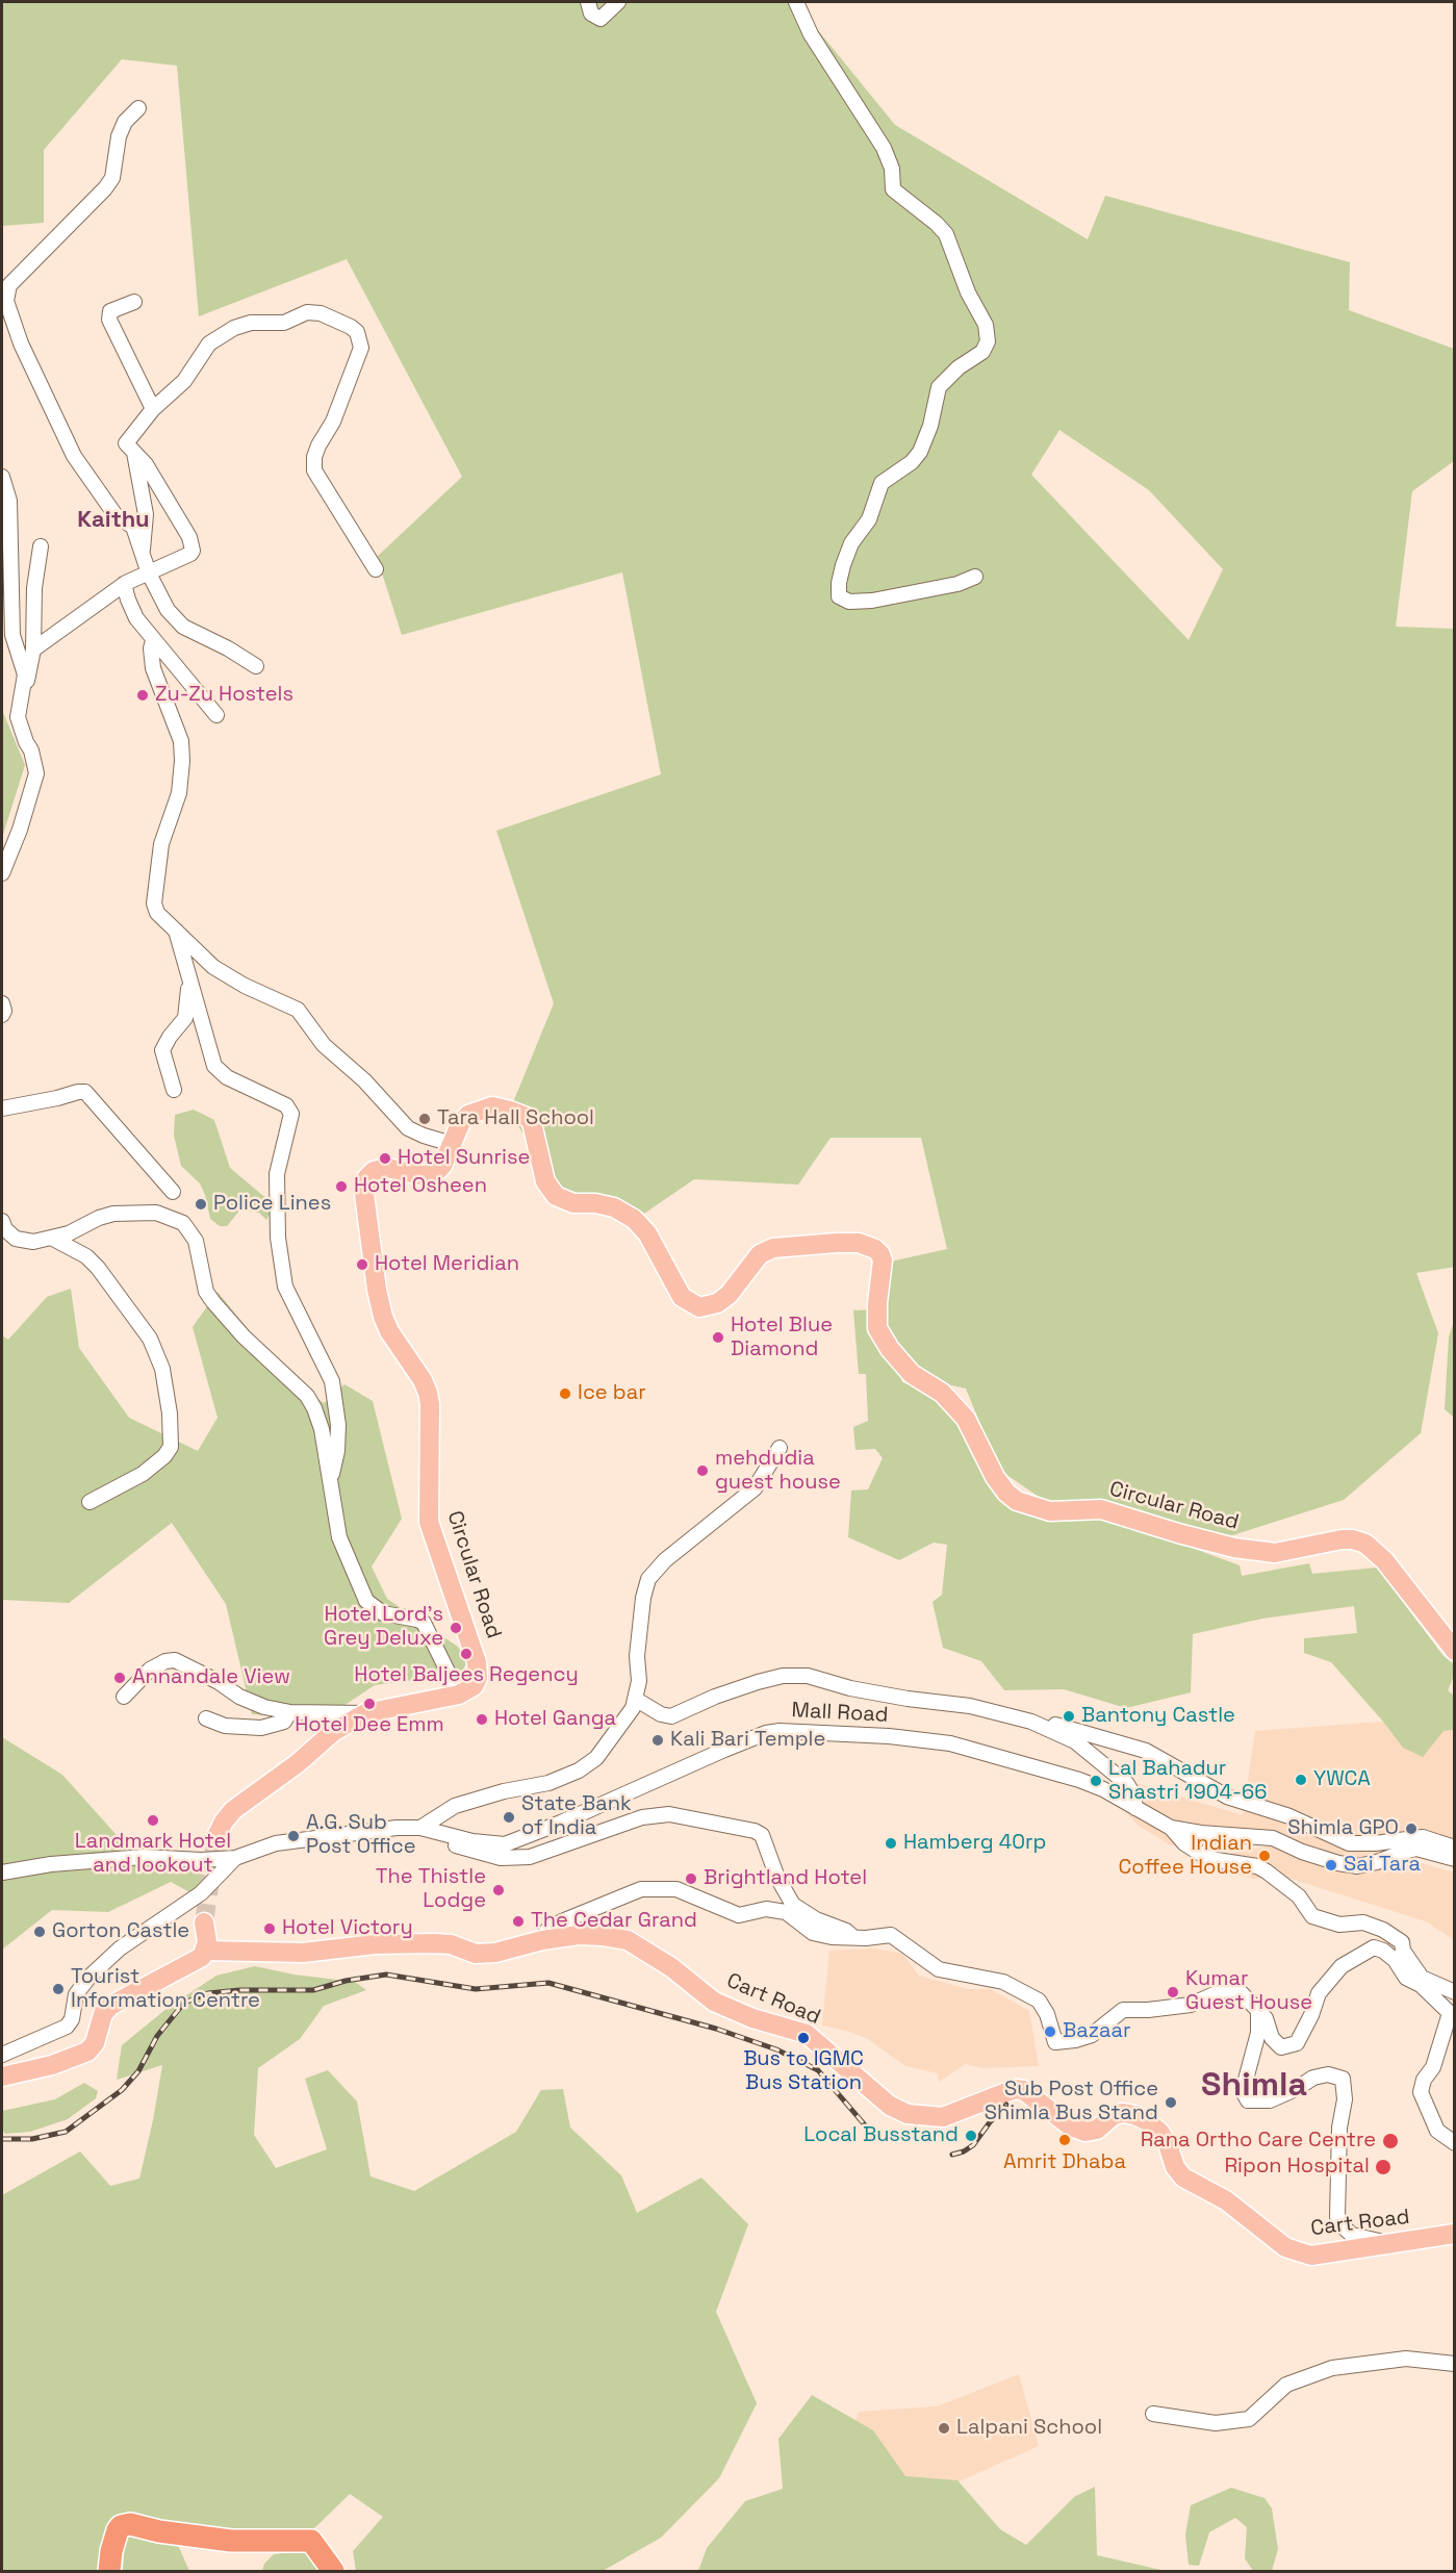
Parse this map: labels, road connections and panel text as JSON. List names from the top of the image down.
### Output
{
  "streets": {
    "main road": ["Circular Road", "Cart Road"],
    "street": ["Mall Road"]
  },
  "districts": ["Kaithu", "Shimla"],
  "places": [
    "Zu-Zu Hostels",
    "Tara Hall School",
    "Hotel Sunrise",
    "Hotel Osheen",
    "Police Lines",
    "Hotel Meridian",
    "Hotel Blue Diamond",
    "Ice bar",
    "mehdudia guest house",
    "Hotel Lord's Grey Deluxe",
    "Hotel Baljees Regency",
    "Annandale View",
    "Hotel Dee Emm",
    "Bantony Castle",
    "Hotel Ganga",
    "Kali Bari Temple",
    "YWCA",
    "Lal Bahadur Shastri 1904-66",
    "State Bank of India",
    "Landmark Hotel and lookout",
    "Shimla GPO",
    "A.G. Sub Post Office",
    "Hamberg 40rp",
    "Indian Coffee House",
    "Sai Tara",
    "Brightland Hotel",
    "The Thistle Lodge",
    "The Cedar Grand",
    "Hotel Victory",
    "Gorton Castle",
    "Tourist Information Centre",
    "Kumar Guest House",
    "Bazaar",
    "Bus to IGMC Bus Station",
    "Sub Post Office Shimla Bus Stand",
    "Local Busstand",
    "Amrit Dhaba",
    "Rana Ortho Care Centre",
    "Ripon Hospital",
    "Lalpani School"
  ]
}
